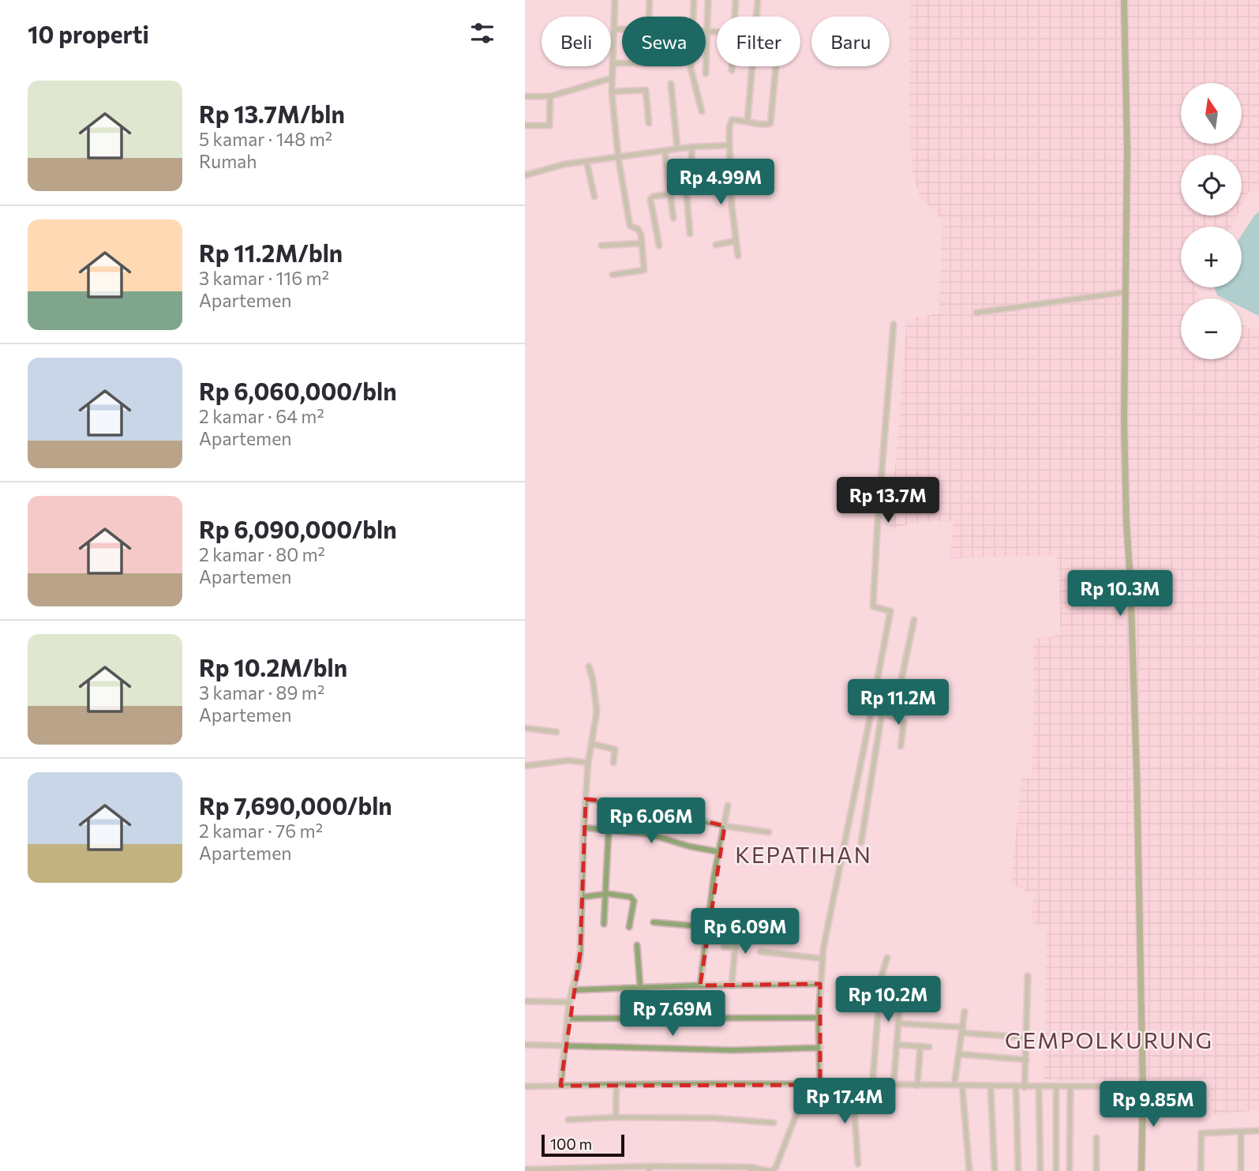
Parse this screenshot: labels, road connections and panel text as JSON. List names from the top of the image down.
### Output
{
  "districts": ["KEPATIHAN", "GEMPOLKURUNG"],
  "scale_bar": "100 m",
  "north": "top",
  "page": {
    "heading": "10 properti",
    "chip": [
      "Beli",
      "Sewa",
      "Filter",
      "Baru"
    ],
    "list": [
      {
        "name": "Rp 13.7M/bln",
        "note": "5 kamar · 148 m² · Rumah"
      },
      {
        "name": "Rp 11.2M/bln",
        "note": "3 kamar · 116 m² · Apartemen"
      },
      {
        "name": "Rp 6,060,000/bln",
        "note": "2 kamar · 64 m² · Apartemen"
      },
      {
        "name": "Rp 6,090,000/bln",
        "note": "2 kamar · 80 m² · Apartemen"
      },
      {
        "name": "Rp 10.2M/bln",
        "note": "3 kamar · 89 m² · Apartemen"
      },
      {
        "name": "Rp 7,690,000/bln",
        "note": "2 kamar · 76 m² · Apartemen"
      }
    ],
    "map_buttons": ["+", "−"],
    "price": [
      "Rp 4.99M",
      "Rp 13.7M",
      "Rp 10.3M",
      "Rp 11.2M",
      "Rp 6.06M",
      "Rp 6.09M",
      "Rp 10.2M",
      "Rp 7.69M",
      "Rp 17.4M",
      "Rp 9.85M"
    ],
    "scale": "100 m"
  }
}
